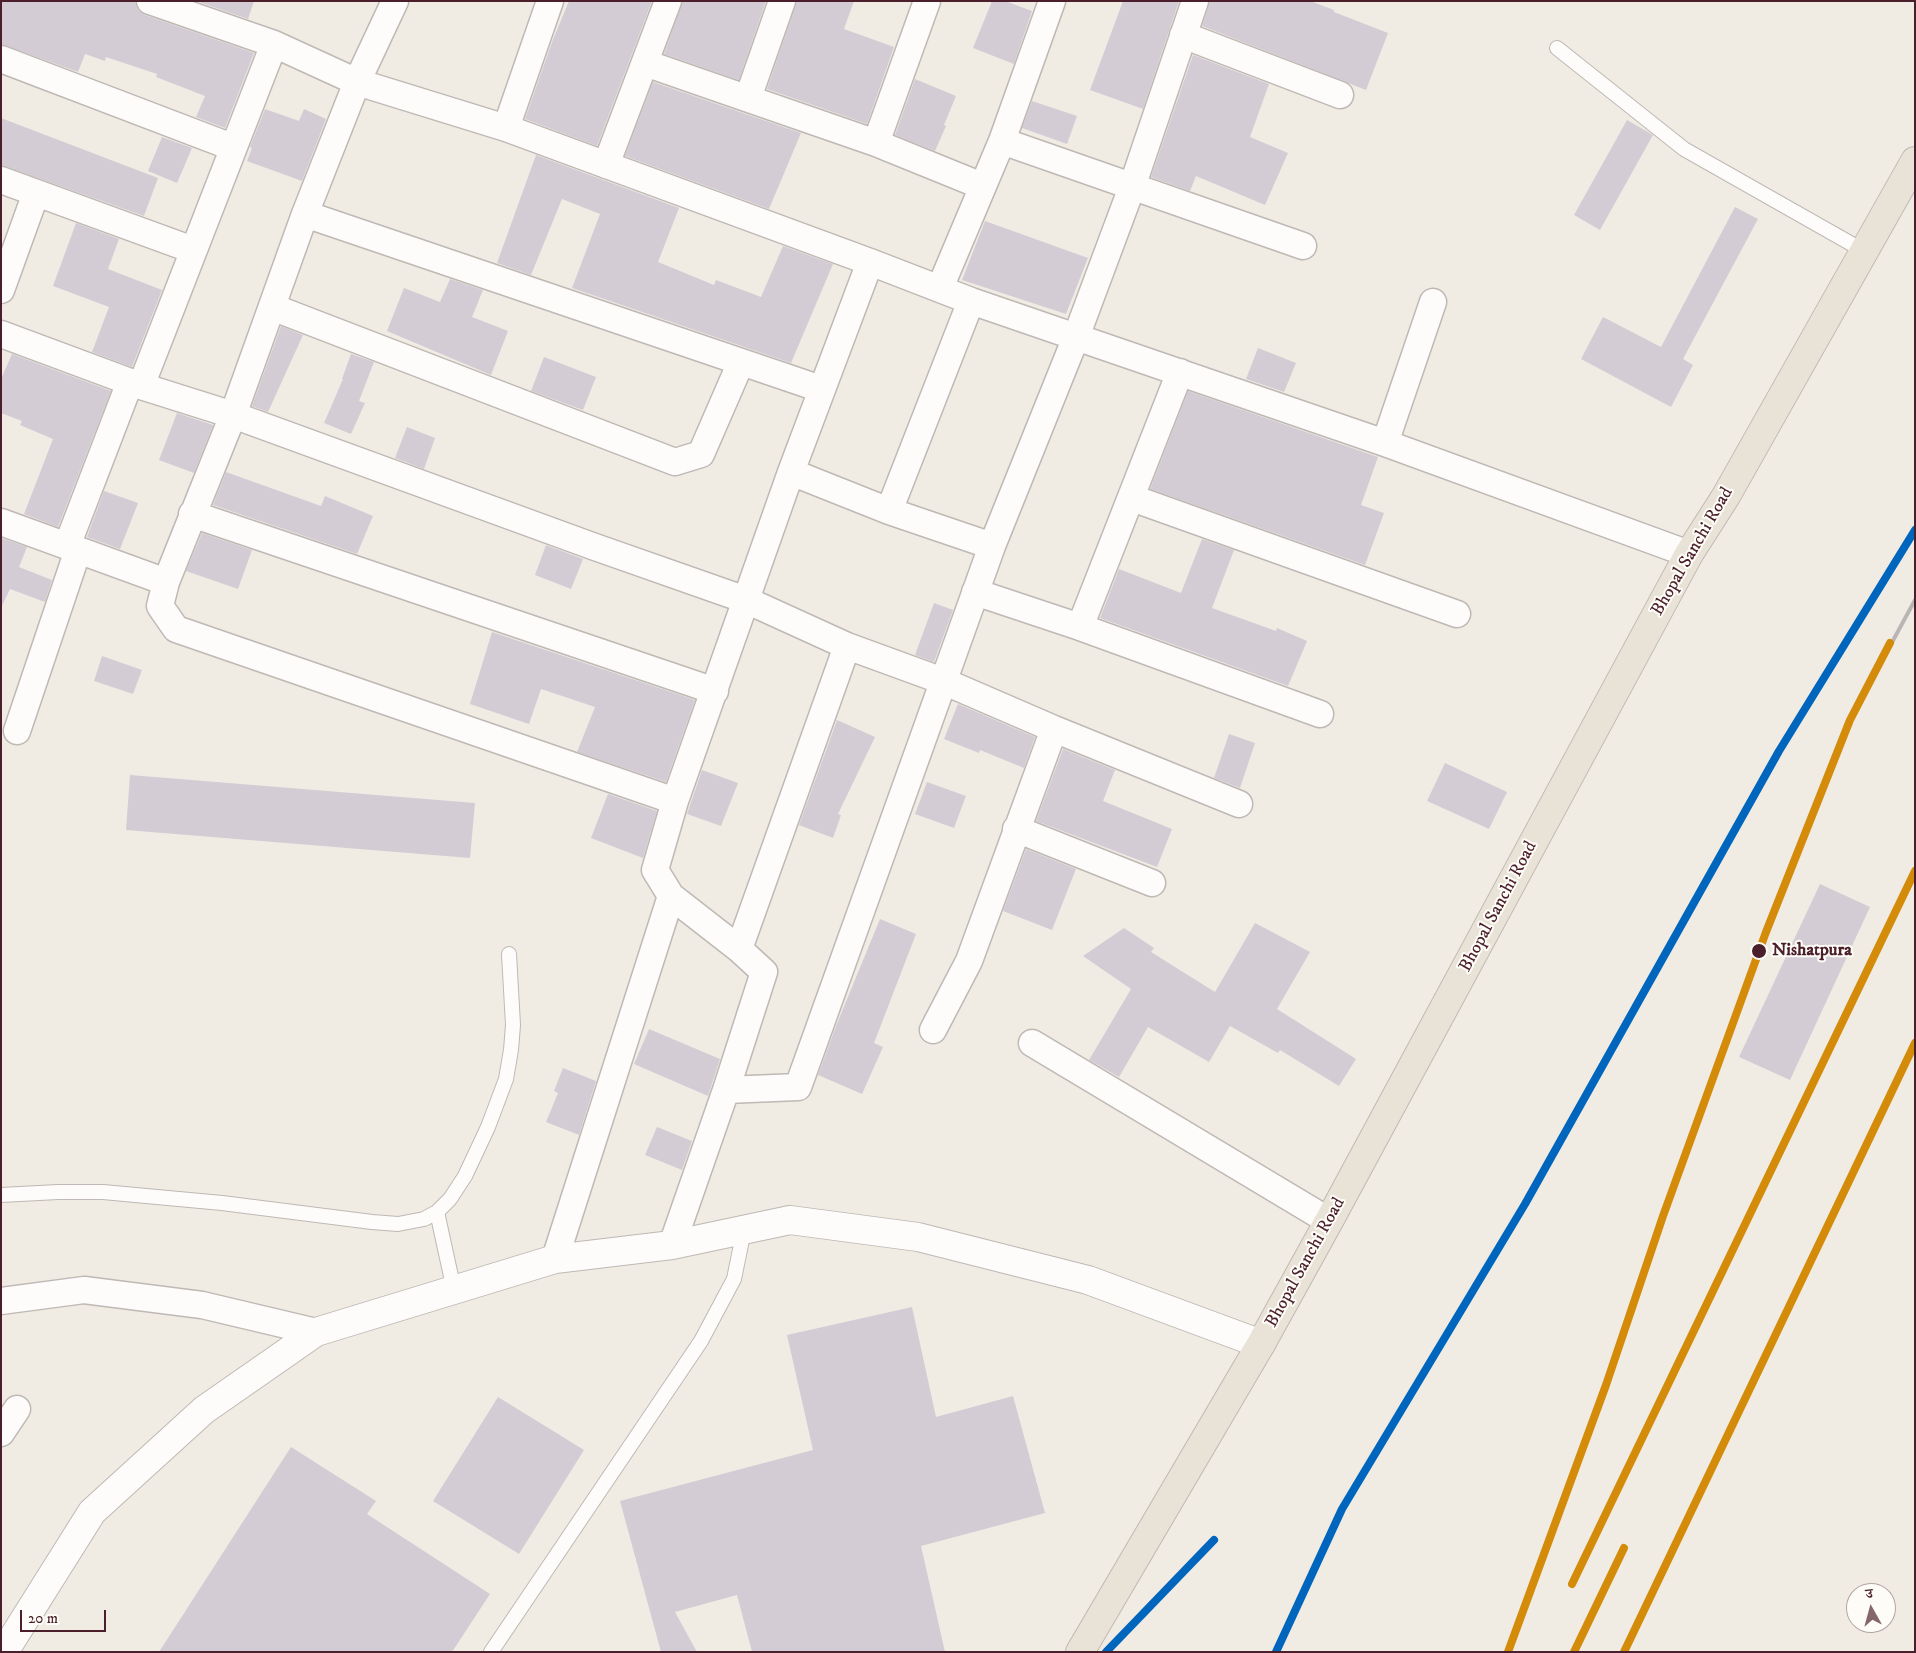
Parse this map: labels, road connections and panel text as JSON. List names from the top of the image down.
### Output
{
  "streets": {
    "main road": ["Bhopal Sanchi Road"]
  },
  "places": ["Nishatpura"],
  "scale_bar": "20 m",
  "north": "top"
}
